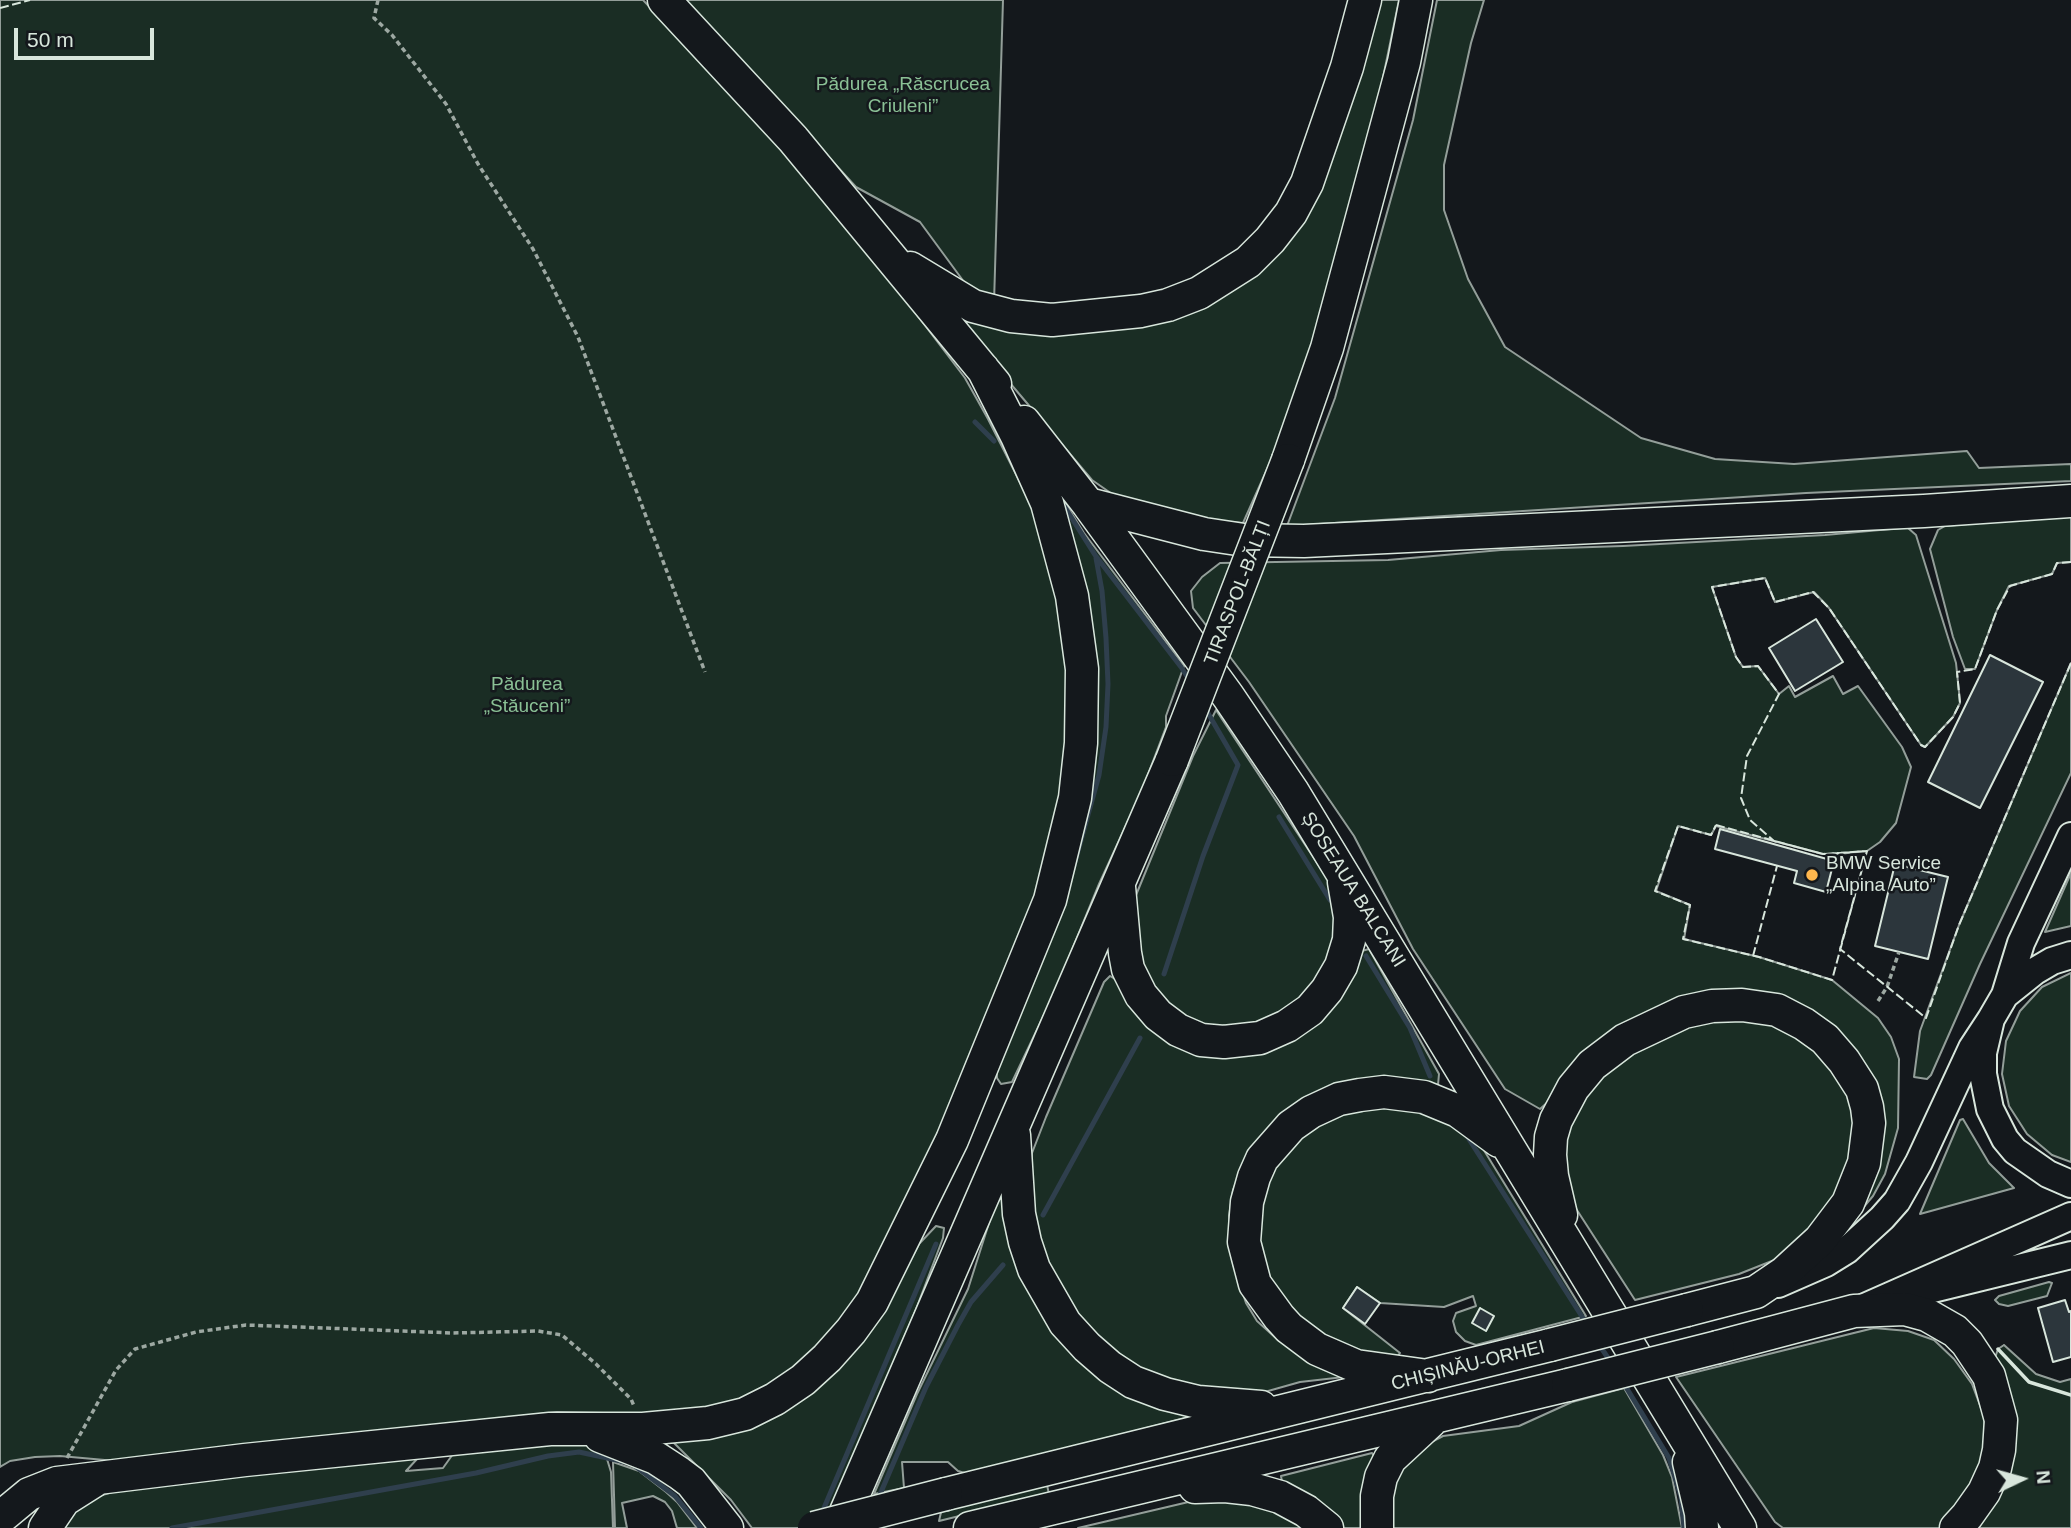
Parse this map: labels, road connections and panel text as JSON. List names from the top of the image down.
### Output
{
  "streets": {
    "highway": ["TIRASPOL-BĂLȚI", "ȘOSEAUA BALCANI", "CHIȘINĂU-ORHEI"]
  },
  "parks": ["Pădurea „Răscrucea Criuleni”", "Pădurea „Stăuceni”"],
  "places": ["BMW Service „Alpina Auto”"],
  "scale_bar": "50 m",
  "north": "right"
}
